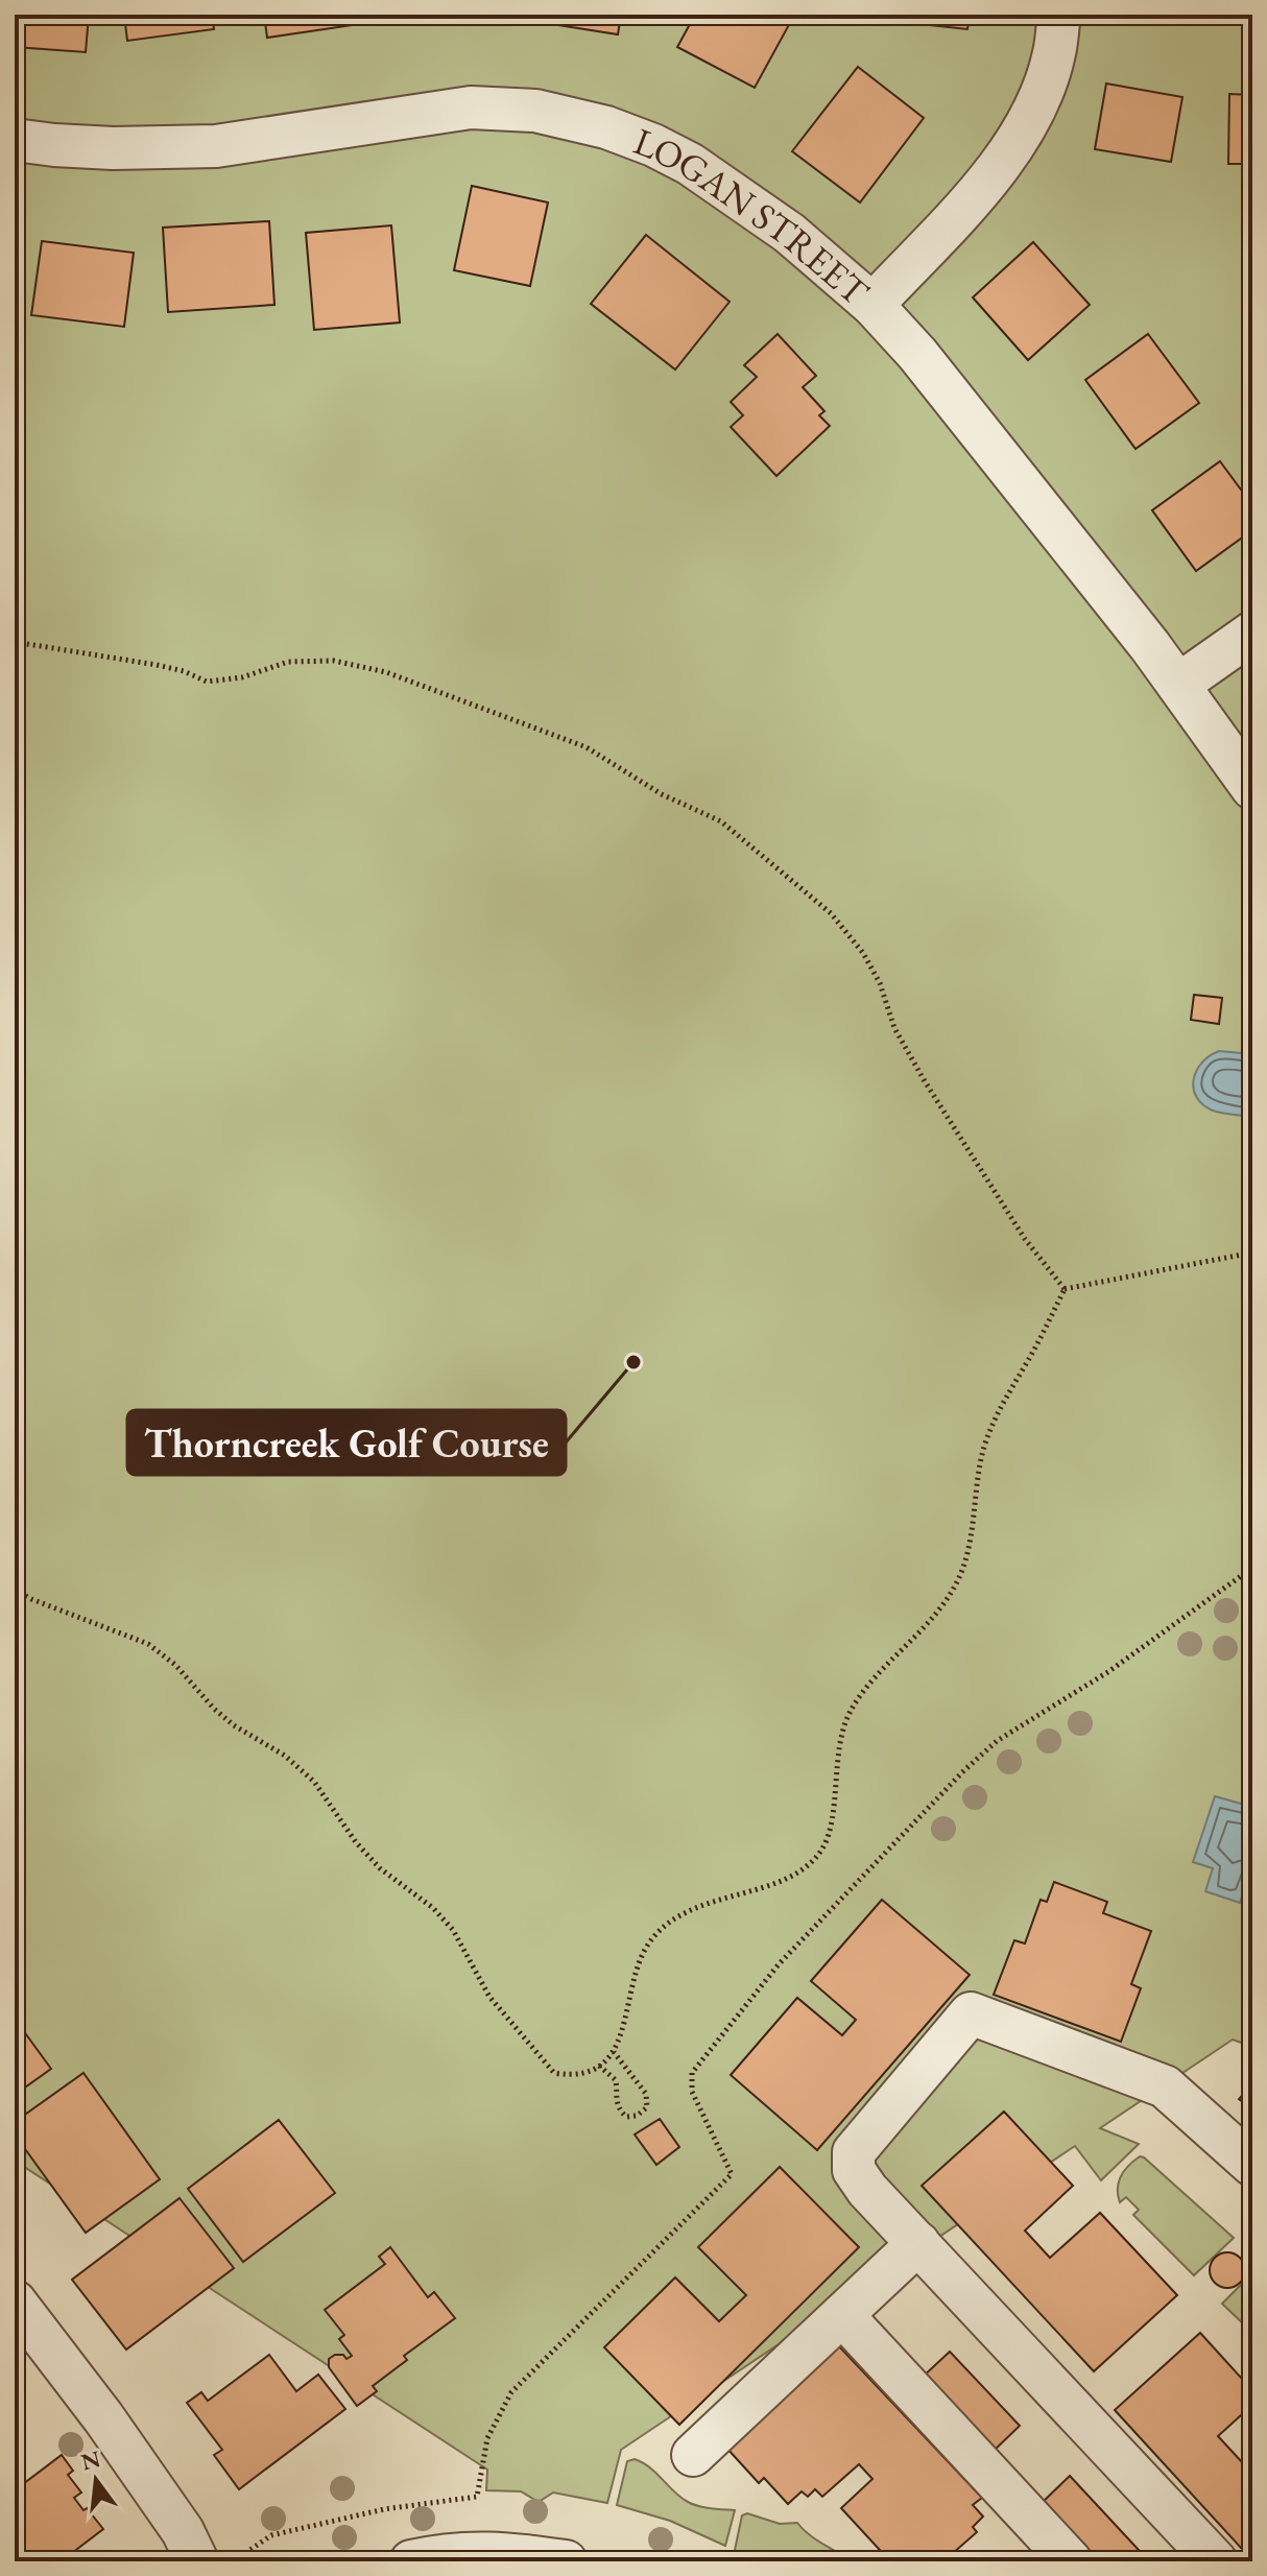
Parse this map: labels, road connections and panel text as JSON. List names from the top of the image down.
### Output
{
  "streets": {
    "street": ["LOGAN STREET"]
  },
  "places": ["Thorncreek Golf Course"],
  "north": "top"
}
